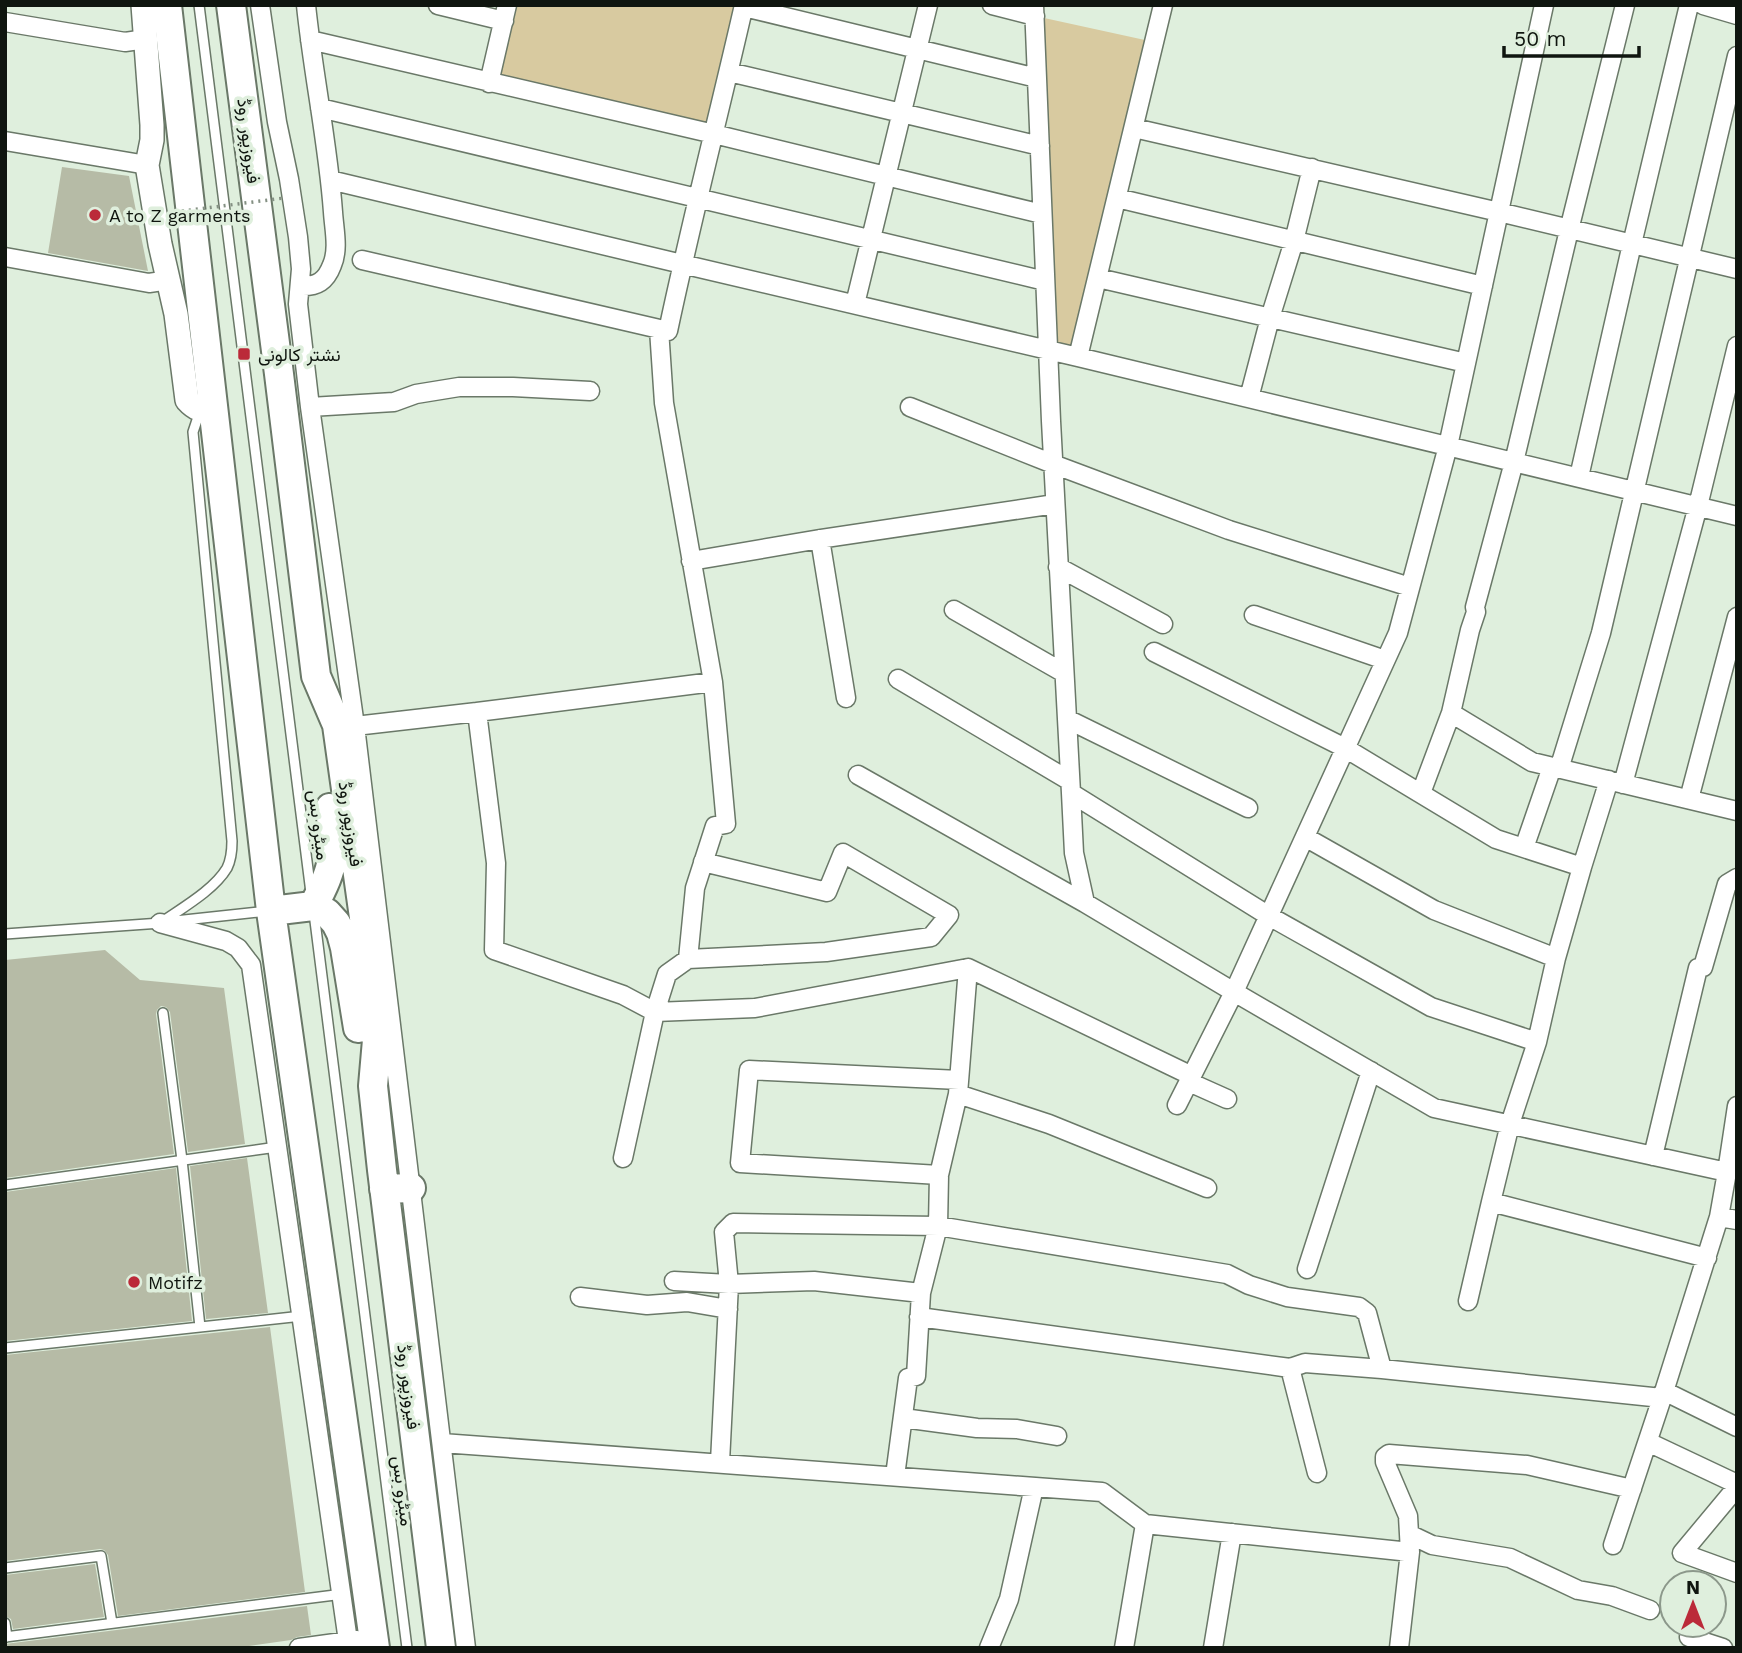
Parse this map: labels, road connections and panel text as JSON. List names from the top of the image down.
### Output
{
  "streets": {
    "main road": ["فیروزپور روڈ"],
    "lane": ["میٹرو بس"]
  },
  "places": {
    "other": ["A to Z garments", "Motifz"],
    "transit": ["نشتر کالونی"]
  },
  "scale_bar": "50 m",
  "north": "top"
}
